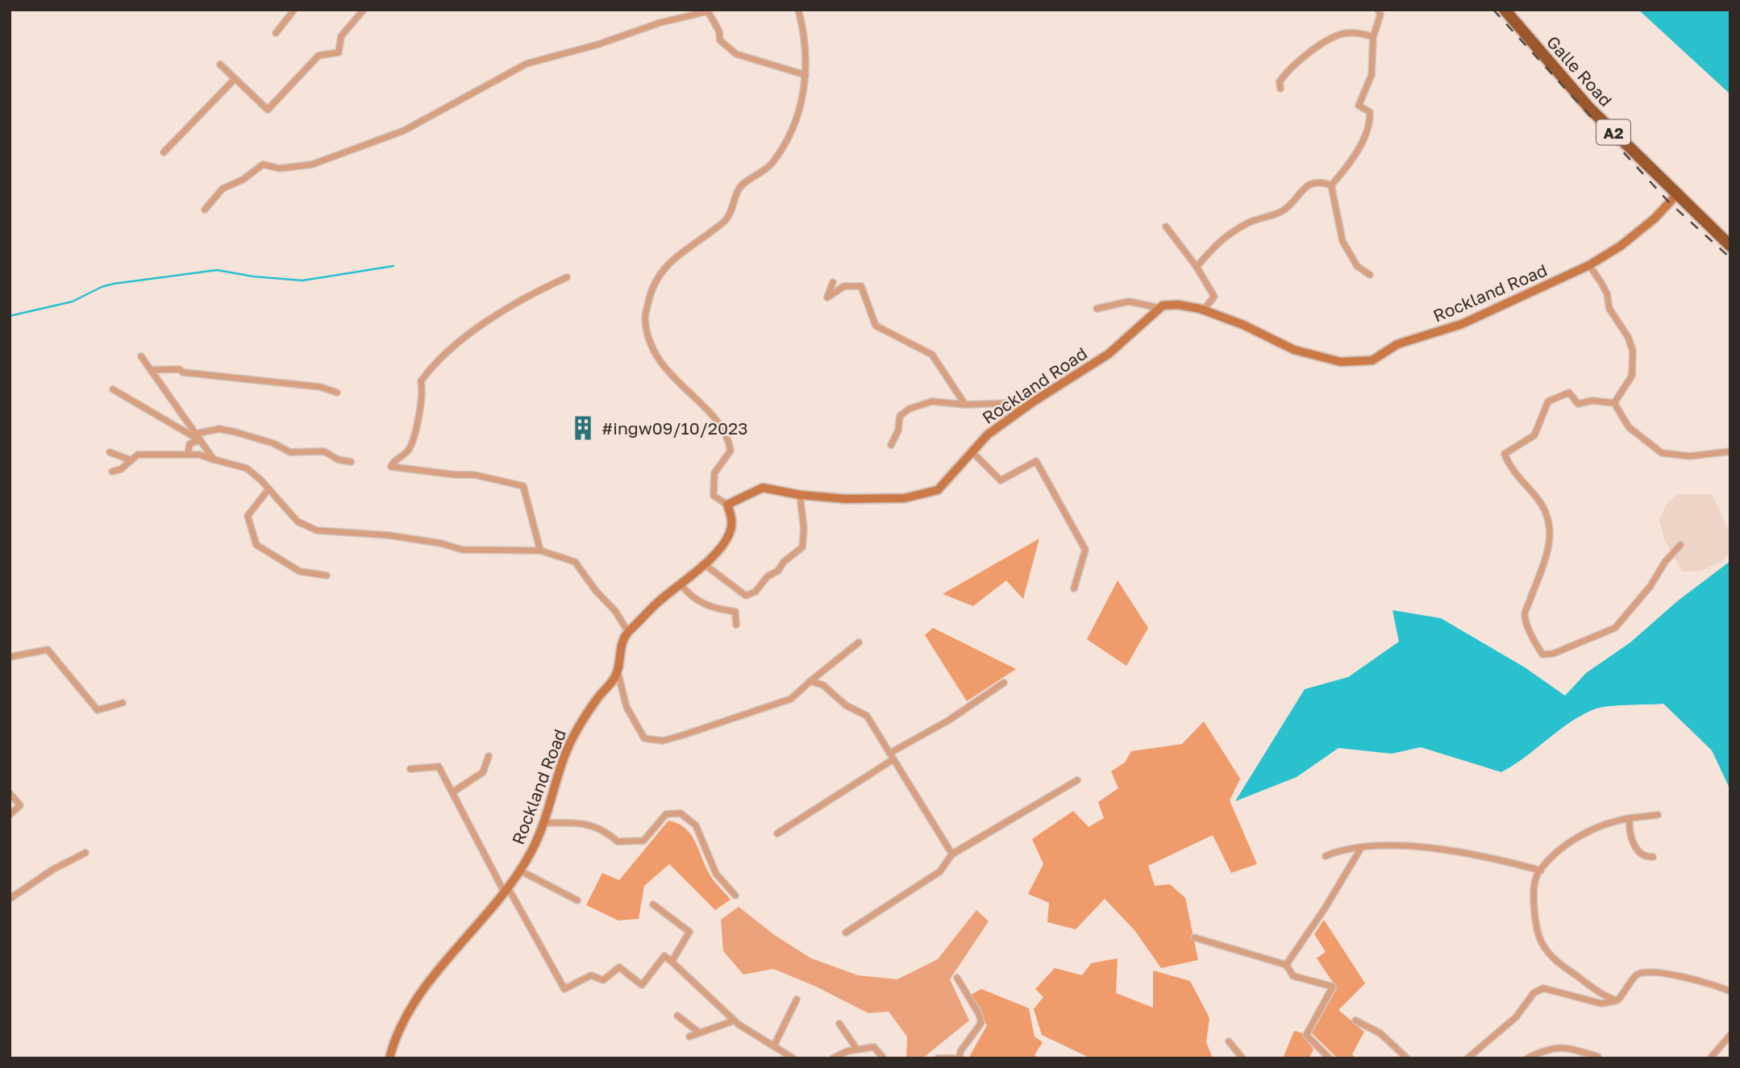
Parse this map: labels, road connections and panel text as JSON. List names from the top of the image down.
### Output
{
  "streets": {
    "highway": ["Galle Road", "A2"],
    "street": ["Rockland Road"]
  },
  "crossings": [
    ["Galle Road", "Rockland Road"]
  ],
  "places": {
    "building": ["#ingw09/10/2023"]
  }
}
